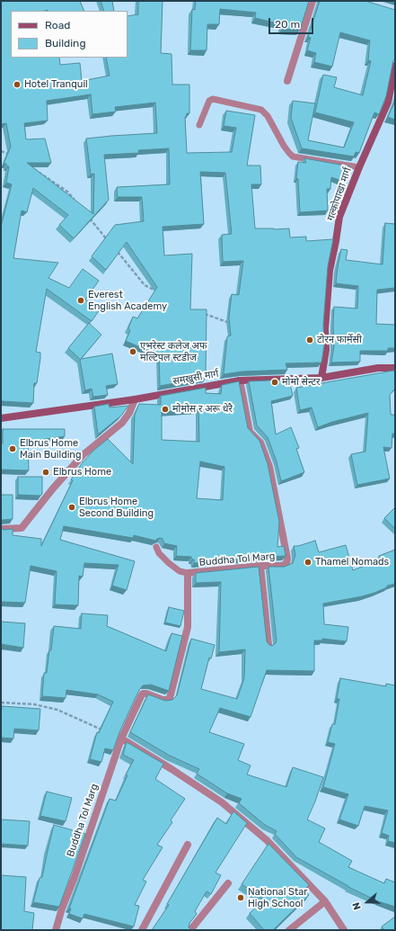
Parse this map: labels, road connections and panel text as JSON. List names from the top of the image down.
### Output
{
  "streets": {
    "main road": ["गल्कोपाखा मार्ग", "समखुसी मार्ग"],
    "street": ["Buddha Tol Marg"]
  },
  "crossings": [
    ["गल्कोपाखा मार्ग", "समखुसी मार्ग"],
    ["समखुसी मार्ग", "Buddha Tol Marg"]
  ],
  "places": [
    "Hotel Tranquil",
    "Everest English Academy",
    "टोरन फार्मेसी",
    "एभरेस्ट कलेज अफ मल्टिपल स्टडीज",
    "मोमो सेन्टर",
    "मोमोस र अरू धेरै",
    "Elbrus Home Main Building",
    "Elbrus Home",
    "Elbrus Home Second Building",
    "Thamel Nomads",
    "National Star High School"
  ],
  "legend": ["Road", "Building"],
  "scale_bar": "20 m",
  "north": "left"
}
